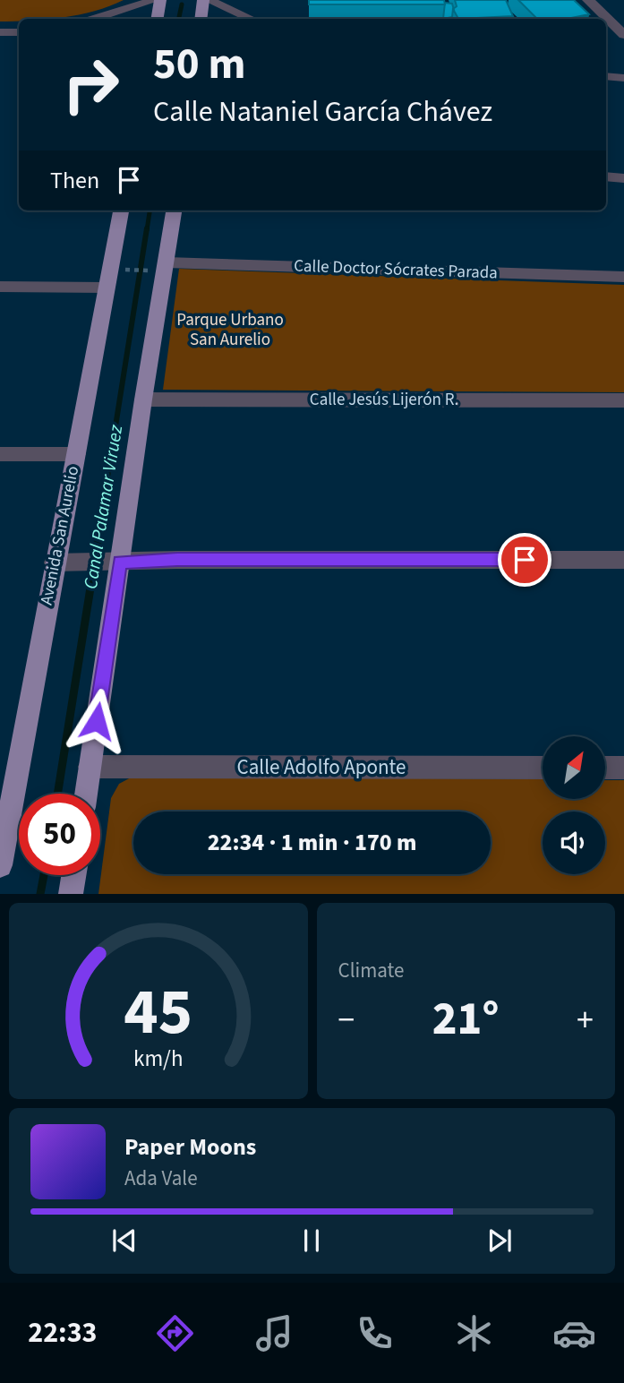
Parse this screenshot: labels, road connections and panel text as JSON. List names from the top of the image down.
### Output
{
  "streets": {
    "main road": ["Avenida San Aurelio"],
    "street": ["Calle Doctor Sócrates Parada", "Calle Jesús Lijerón R.", "Calle Adolfo Aponte"]
  },
  "water": ["Canal Palamar Viruez"],
  "parks": ["Parque Urbano San Aurelio"],
  "north": "top right",
  "page": {
    "turn": ["50 m", "Calle Nataniel García Chávez"],
    "then": "Then",
    "limit": "50",
    "trip": "22:34 · 1 min · 170 m",
    "tile": "Climate",
    "heat": ["−", "21°", "+"],
    "song": ["Paper Moons", "Ada Vale"],
    "tabs": "22:33",
    "gauge": ["45", "km/h"]
  }
}
